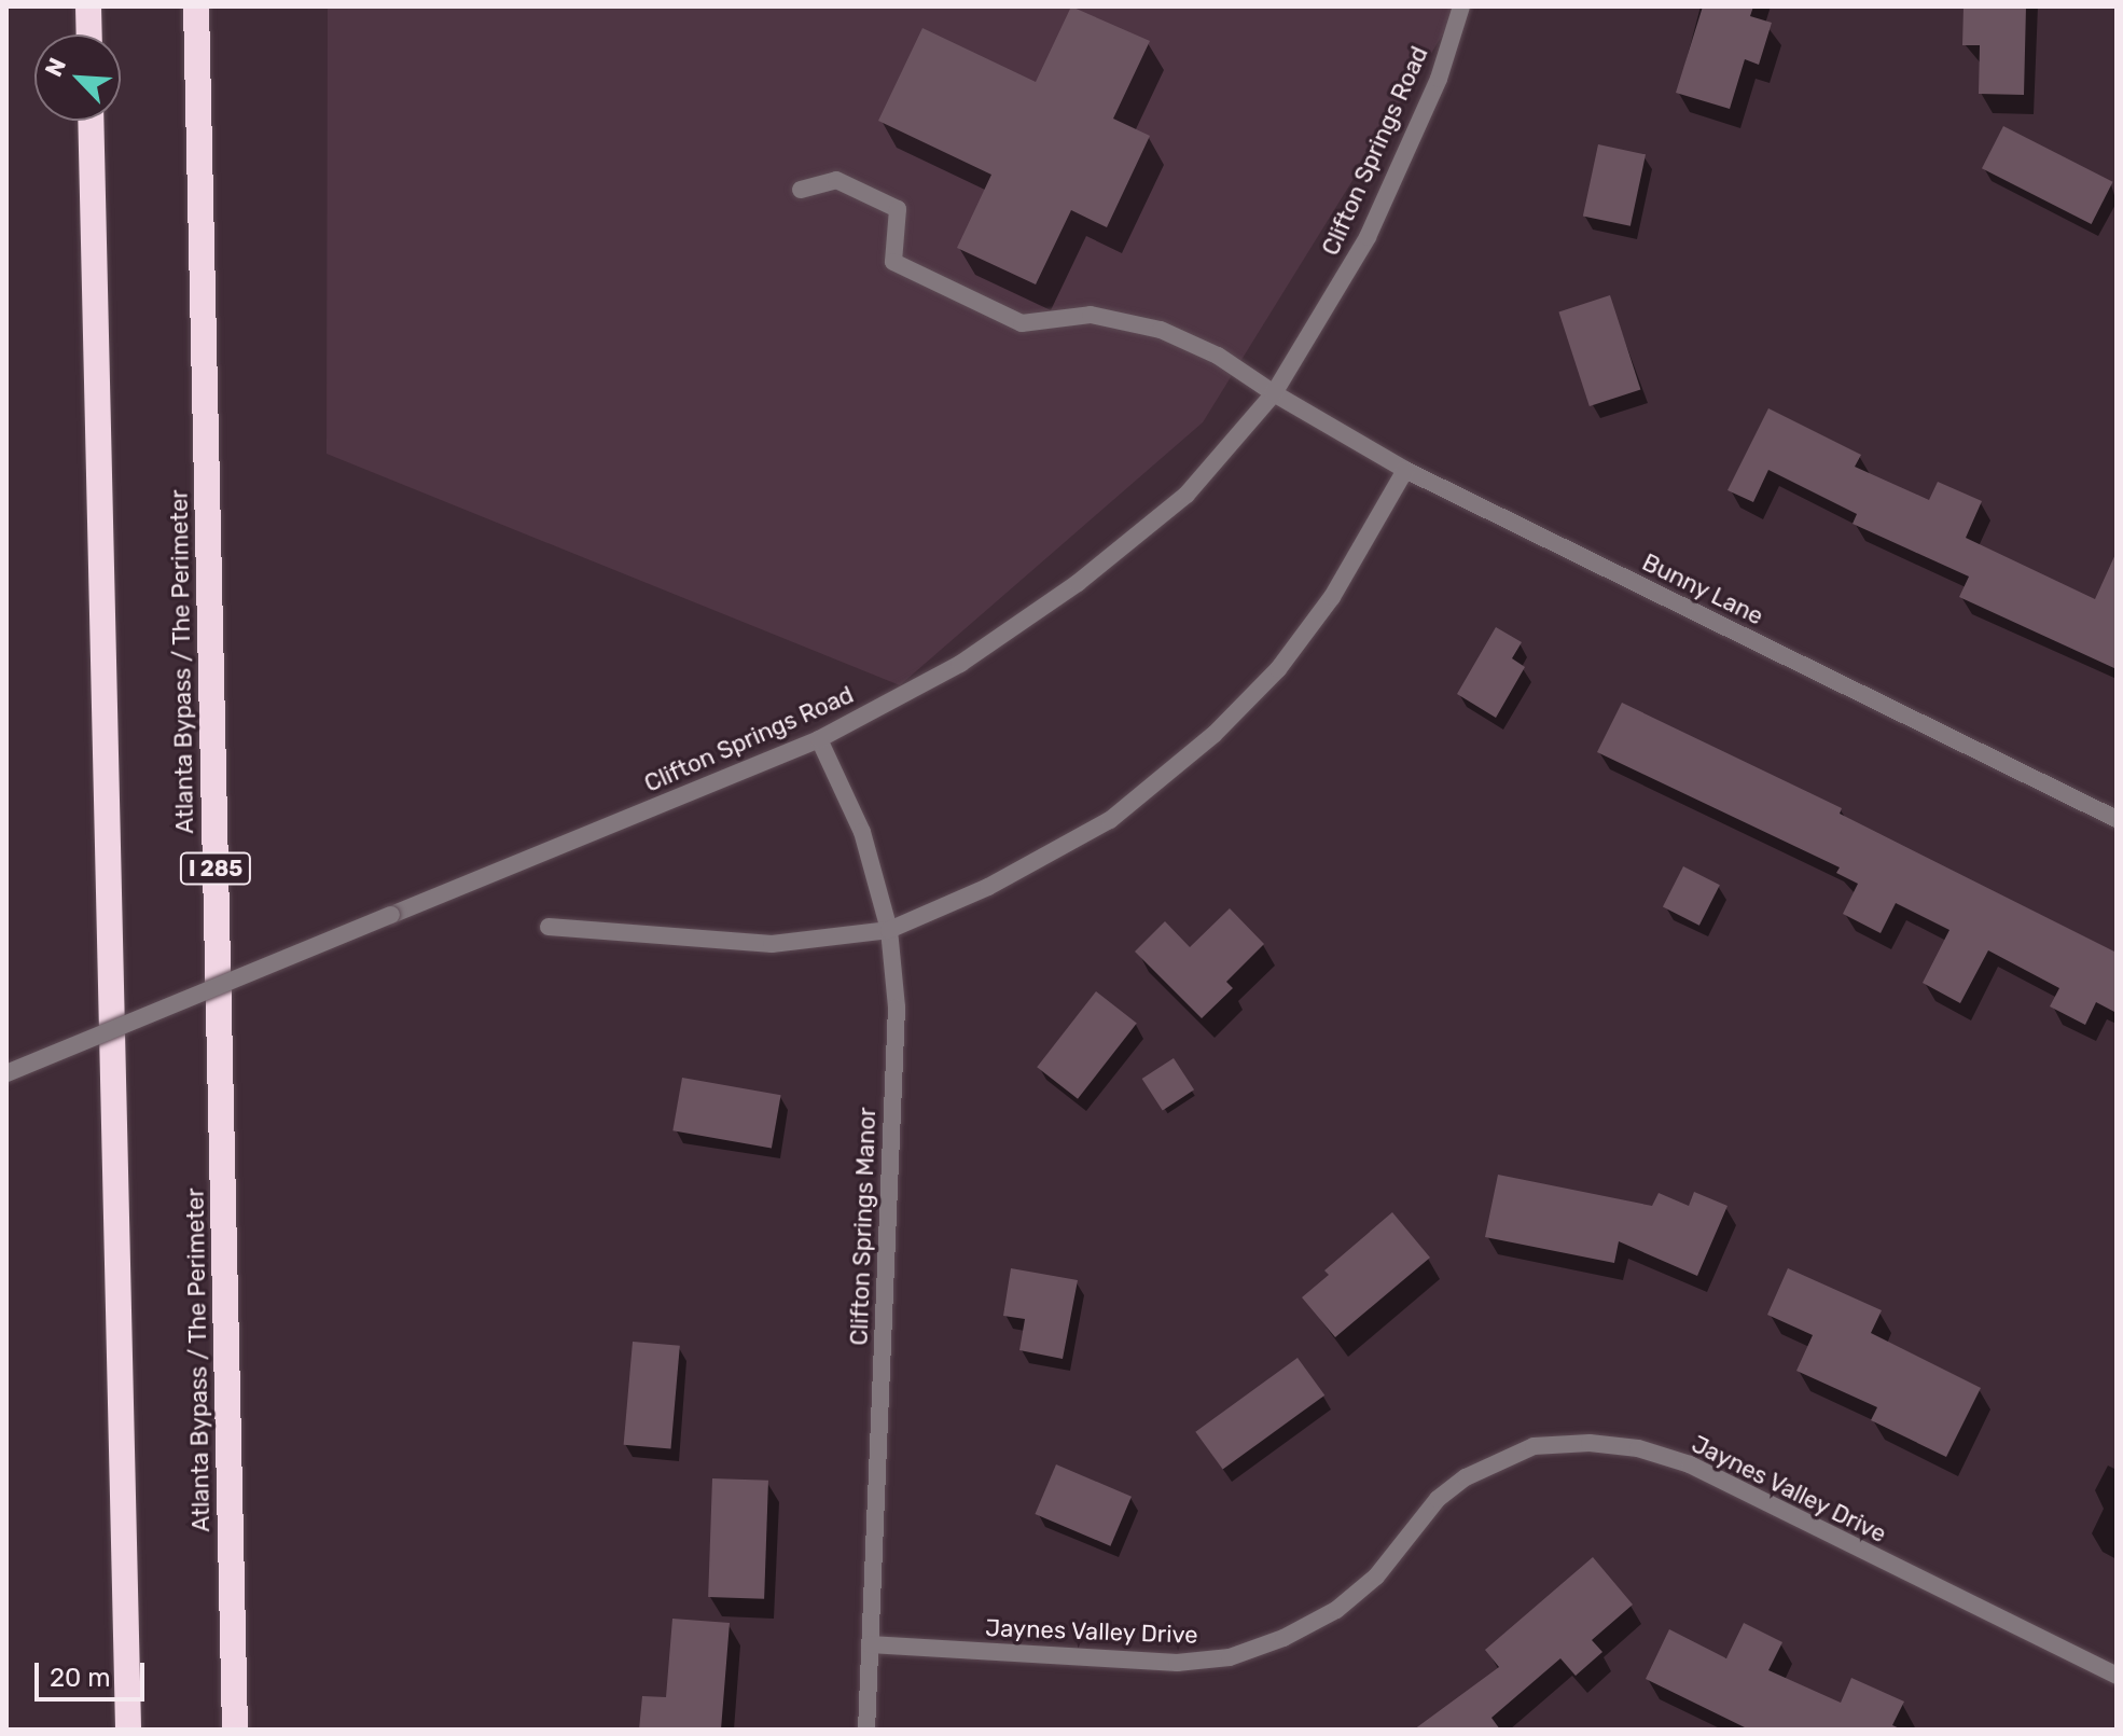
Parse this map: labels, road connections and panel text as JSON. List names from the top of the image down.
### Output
{
  "streets": {
    "highway": ["Atlanta Bypass / The Perimeter", "I 285"],
    "street": [
      "Clifton Springs Road",
      "Bunny Lane",
      "Clifton Springs Manor",
      "Jaynes Valley Drive"
    ]
  },
  "crossings": [
    ["Clifton Springs Road", "Bunny Lane"],
    ["Clifton Springs Road", "Clifton Springs Manor"],
    ["Clifton Springs Manor", "Jaynes Valley Drive"]
  ],
  "scale_bar": "20 m",
  "north": "top left"
}
